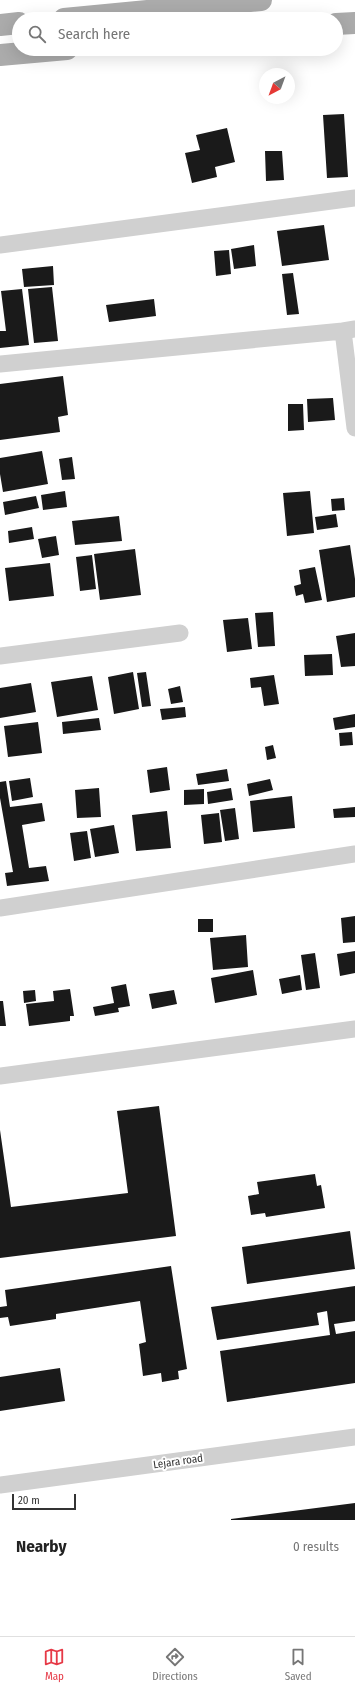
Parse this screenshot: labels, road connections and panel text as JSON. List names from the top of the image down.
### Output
{
  "streets": {
    "street": ["Lejara road"]
  },
  "scale_bar": "20 m",
  "north": "bottom left",
  "page": {
    "search": "Search here",
    "scale": "20 m",
    "heading": ["Nearby", "0 results"],
    "nav": ["Map", "Directions", "Saved"]
  }
}
